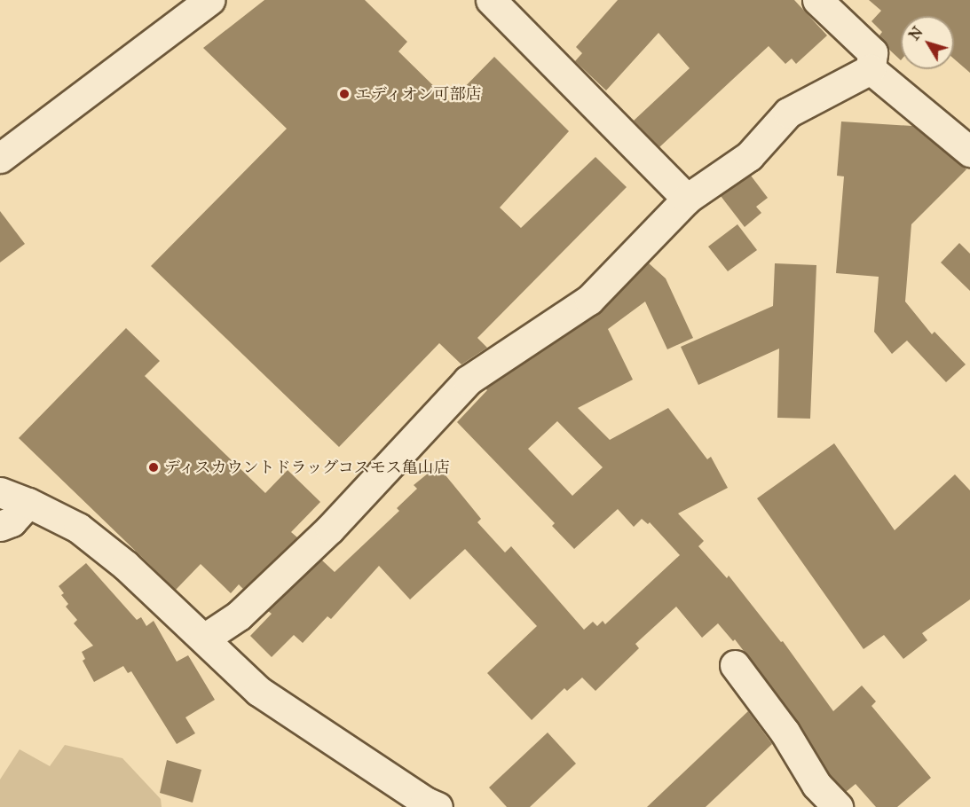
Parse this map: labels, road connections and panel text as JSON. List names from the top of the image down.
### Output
{
  "places": ["エディオン可部店", "ディスカウントドラッグコスモス亀山店"],
  "north": "top left"
}
